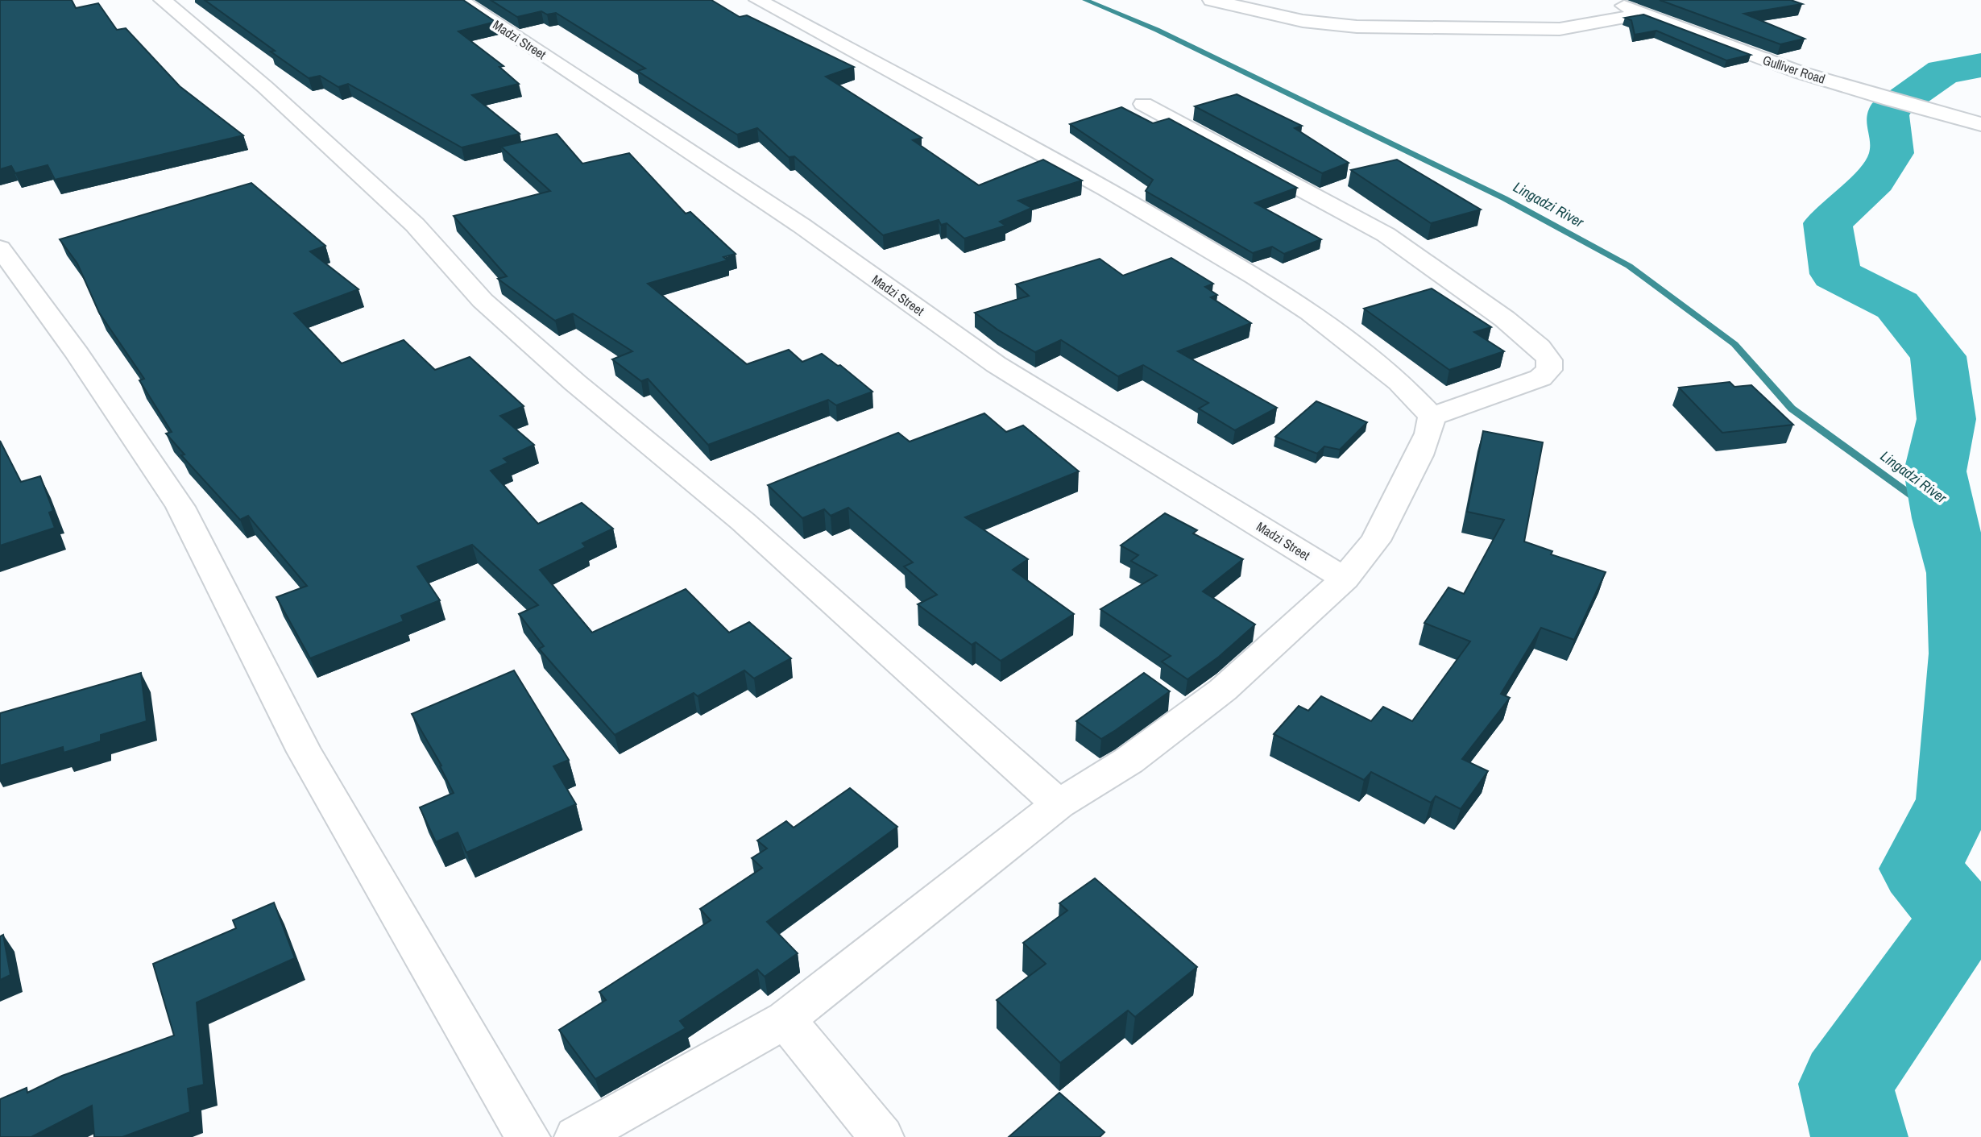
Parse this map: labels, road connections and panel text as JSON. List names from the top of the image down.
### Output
{
  "streets": {
    "street": ["Madzi Street", "Gulliver Road"]
  },
  "water": ["Lingadzi River"]
}
